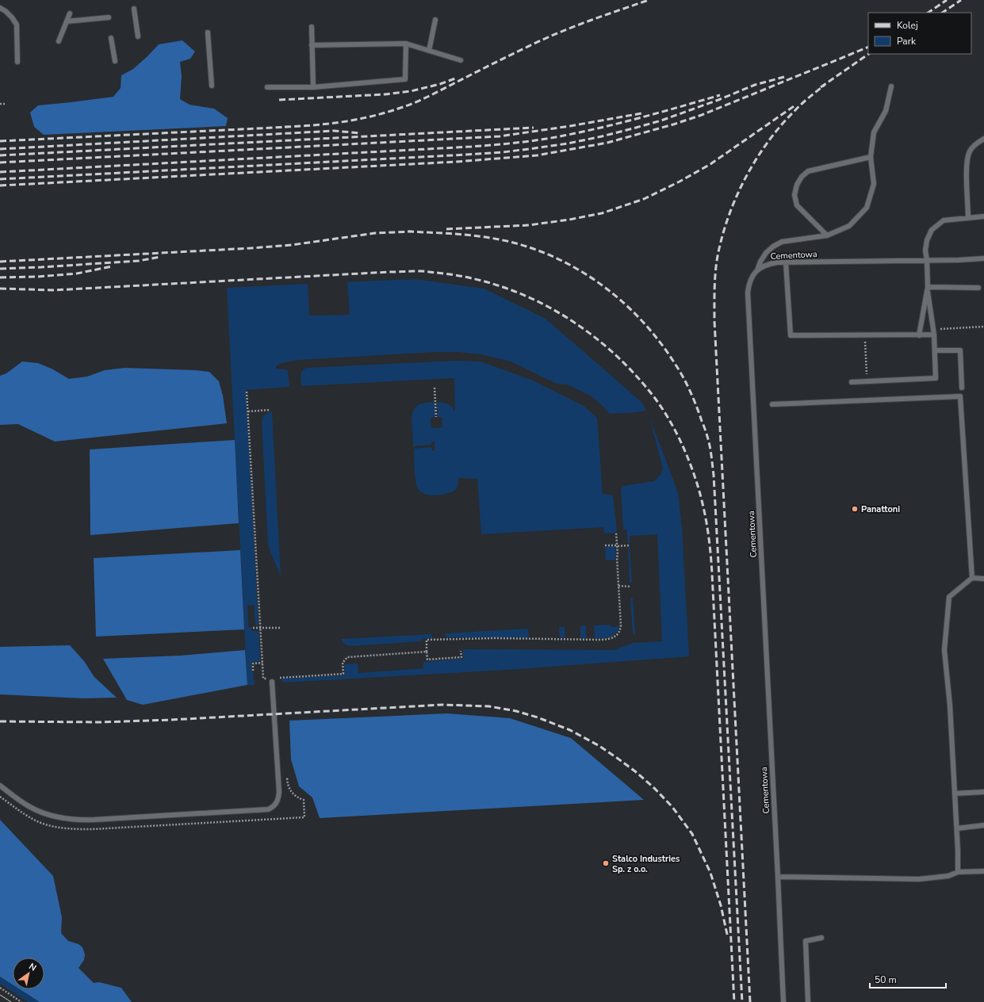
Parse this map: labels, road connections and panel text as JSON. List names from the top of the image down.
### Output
{
  "streets": {
    "lane": ["Cementowa"]
  },
  "places": ["Panattoni", "Stalco Industries Sp. z o.o."],
  "legend": ["Kolej", "Park"],
  "scale_bar": "50 m",
  "north": "top right"
}
